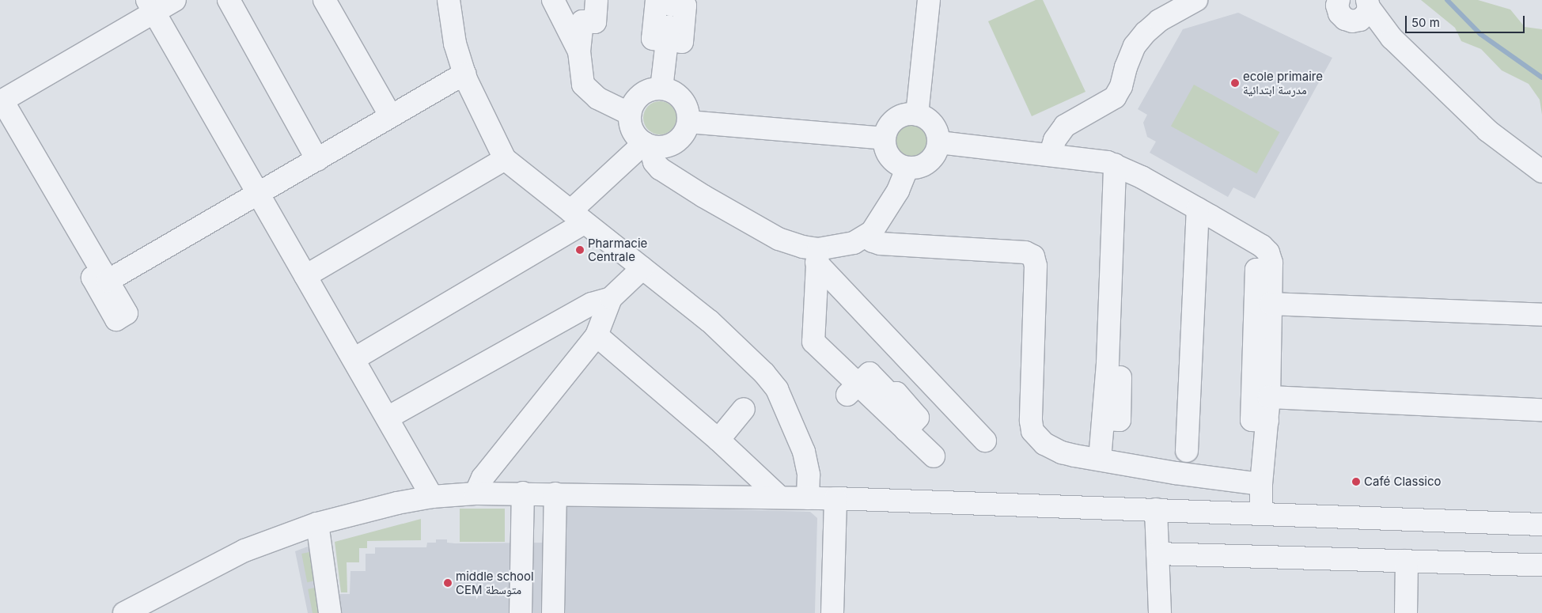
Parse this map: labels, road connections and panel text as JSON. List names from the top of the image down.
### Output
{
  "places": [
    "ecole primaire مدرسة ابتدائية",
    "Pharmacie Centrale",
    "Café Classico",
    "middle school CEM متوسطة"
  ],
  "scale_bar": "50 m"
}
